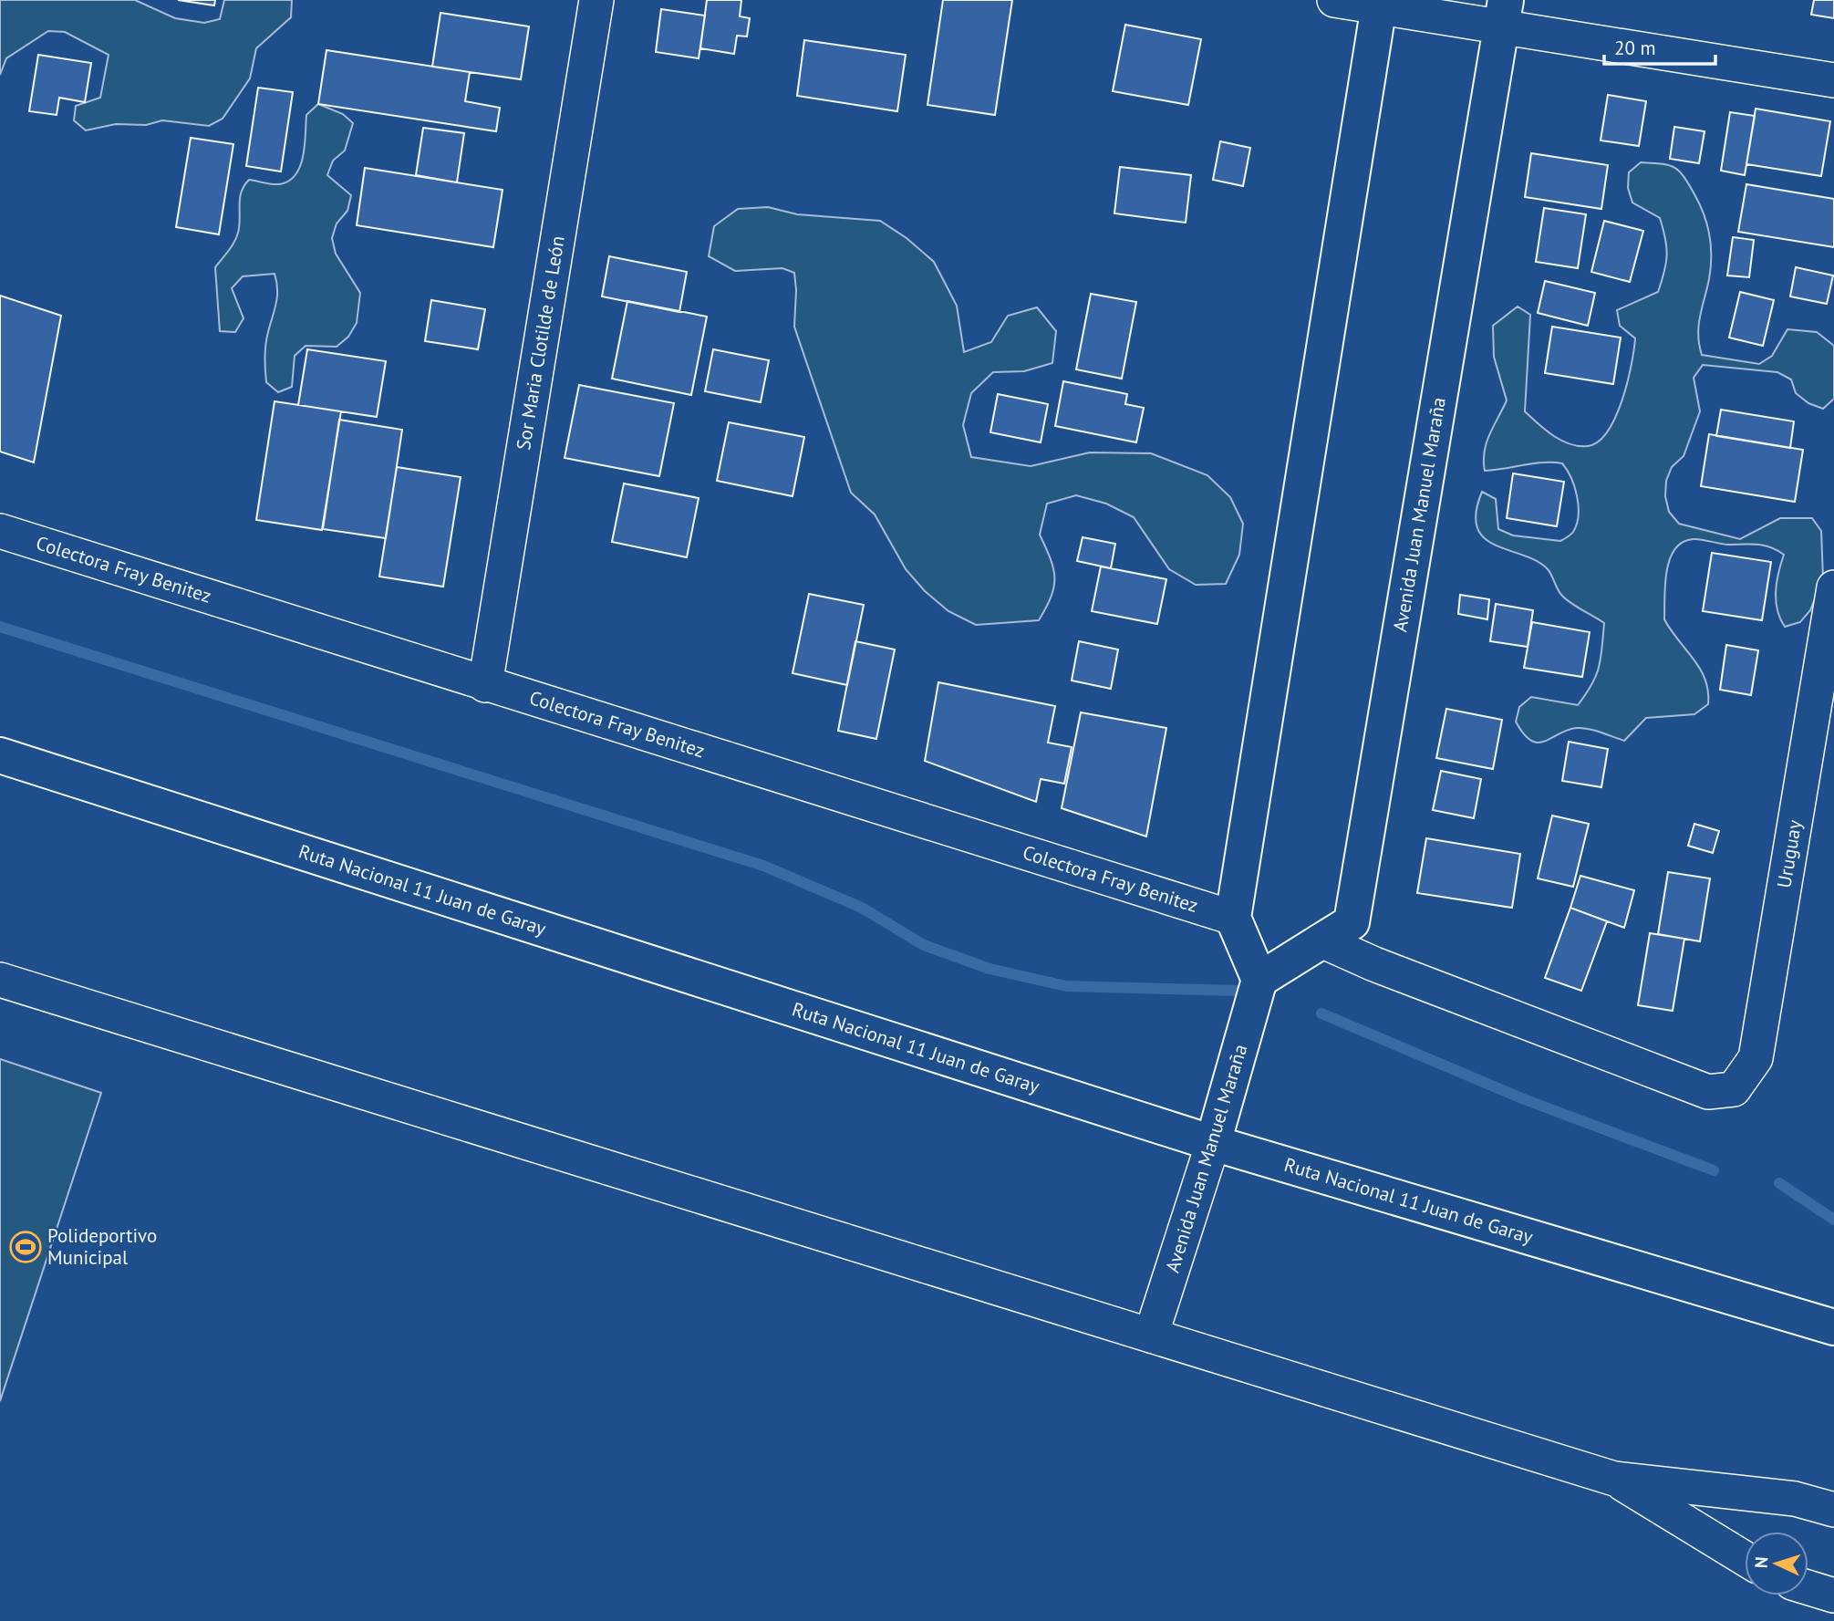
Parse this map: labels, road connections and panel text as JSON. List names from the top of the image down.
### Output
{
  "streets": {
    "main road": ["Avenida Juan Manuel Maraña", "Ruta Nacional 11 Juan de Garay"],
    "street": ["Sor Maria Clotilde de León", "Colectora Fray Benitez", "Uruguay"]
  },
  "crossings": [
    ["Sor Maria Clotilde de León", "Colectora Fray Benitez"],
    ["Avenida Juan Manuel Maraña", "Uruguay"],
    ["Avenida Juan Manuel Maraña", "Ruta Nacional 11 Juan de Garay"]
  ],
  "places": {
    "sports": ["Polideportivo Municipal"]
  },
  "scale_bar": "20 m",
  "north": "left"
}
